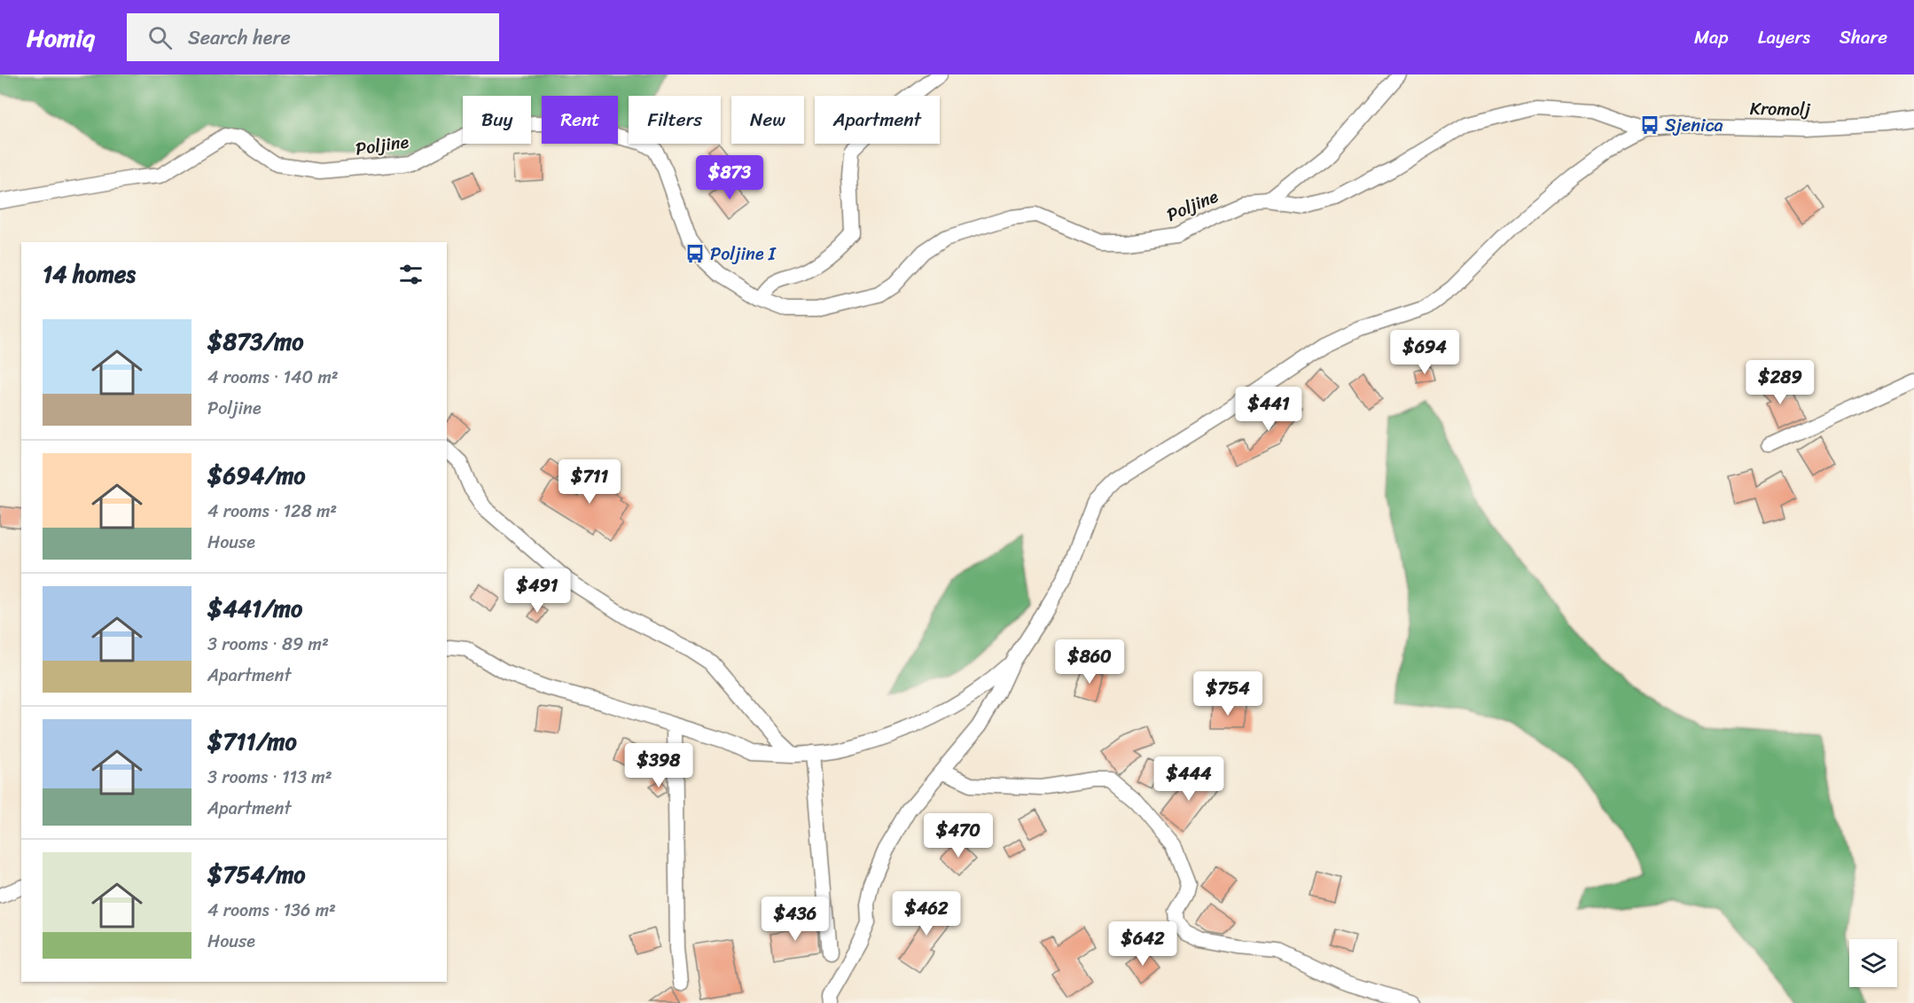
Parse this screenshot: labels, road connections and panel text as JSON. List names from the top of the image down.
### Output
{
  "streets": {
    "street": ["Kromolj", "Poljine"]
  },
  "crossings": [
    ["Kromolj", "Poljine"]
  ],
  "places": {
    "bus stop": ["Sjenica", "Poljine I"]
  },
  "page": {
    "header": "Homiq",
    "search": "Search here",
    "nav": ["Map", "Layers", "Share"],
    "chip": [
      "Buy",
      "Rent",
      "Filters",
      "New",
      "Apartment"
    ],
    "price": [
      "$873",
      "$694",
      "$289",
      "$441",
      "$711",
      "$491",
      "$860",
      "$754",
      "$398",
      "$444",
      "$470",
      "$462",
      "$436",
      "$642"
    ],
    "heading": "14 homes",
    "list": [
      {
        "name": "$873/mo",
        "note": "4 rooms · 140 m² · Poljine"
      },
      {
        "name": "$694/mo",
        "note": "4 rooms · 128 m² · House"
      },
      {
        "name": "$441/mo",
        "note": "3 rooms · 89 m² · Apartment"
      },
      {
        "name": "$711/mo",
        "note": "3 rooms · 113 m² · Apartment"
      },
      {
        "name": "$754/mo",
        "note": "4 rooms · 136 m² · House"
      }
    ]
  }
}
